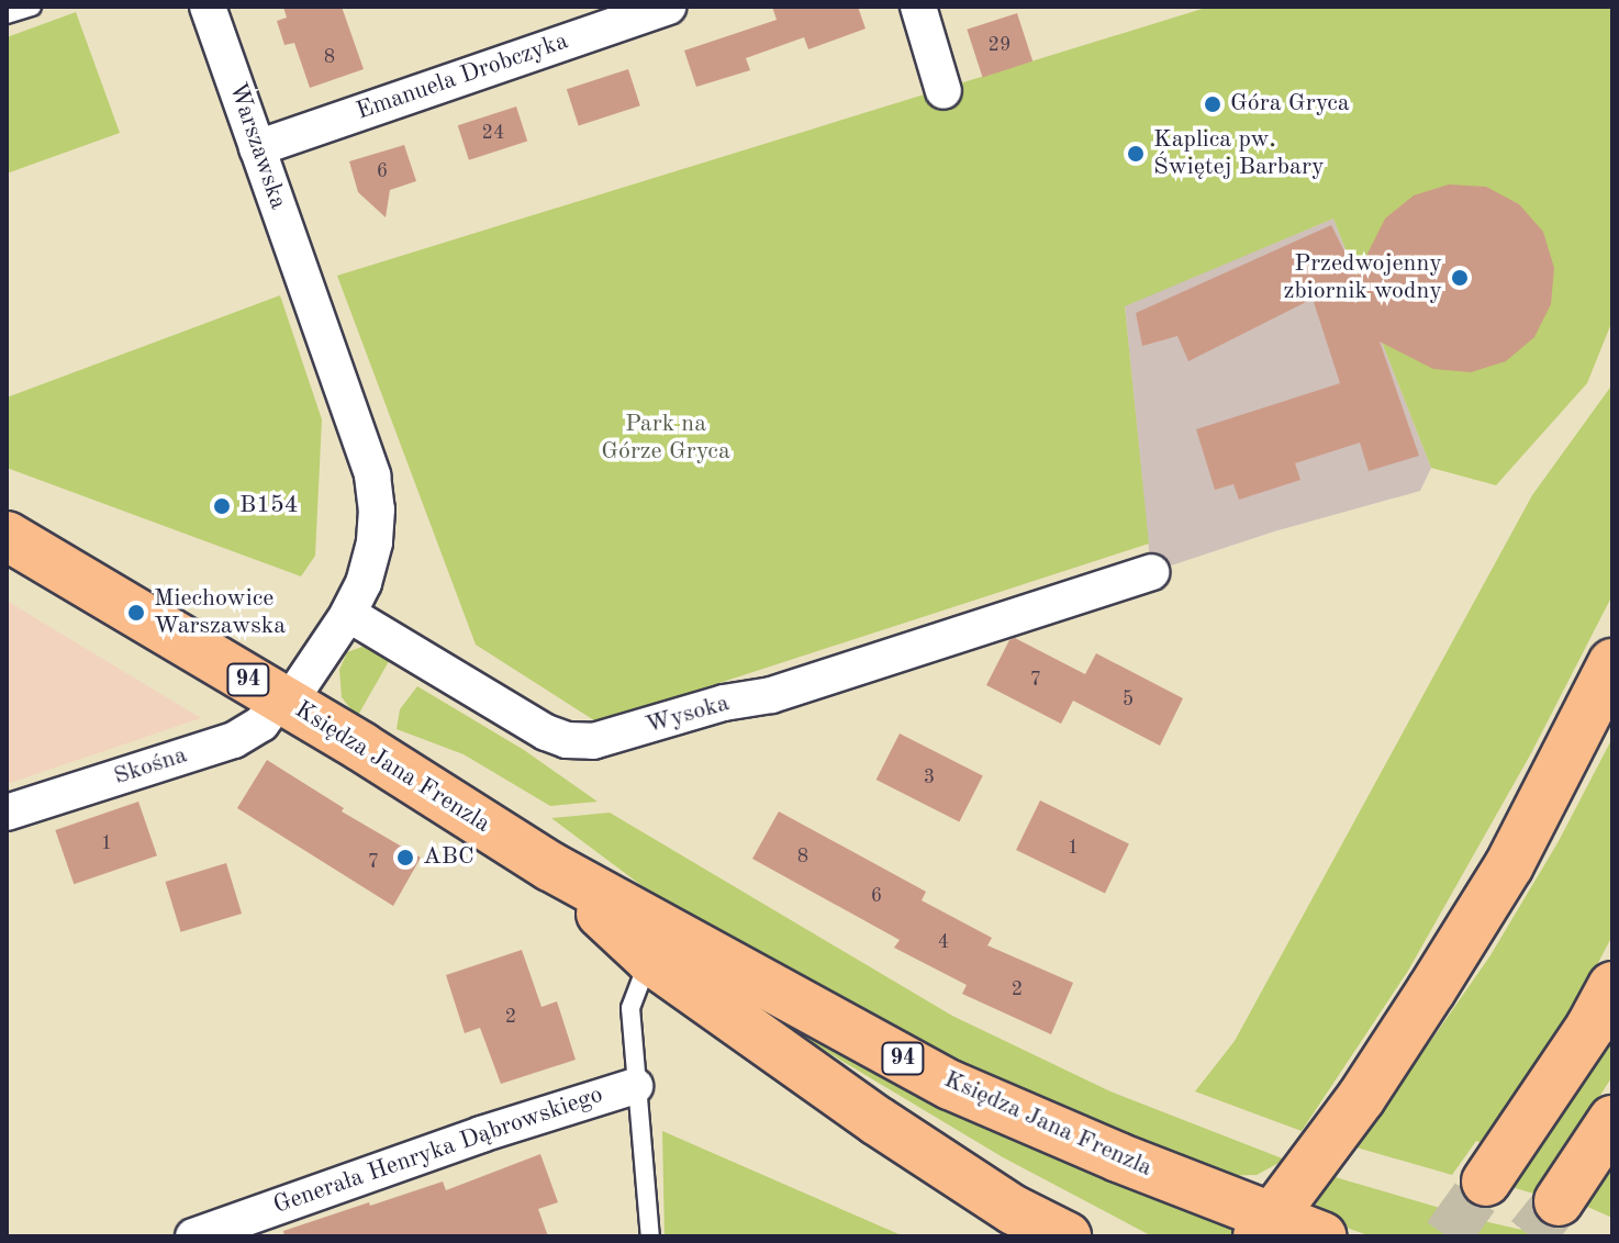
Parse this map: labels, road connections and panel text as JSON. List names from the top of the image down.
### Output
{
  "streets": {
    "main road": ["94", "Księdza Jana Frenzla"],
    "street": [
      "Emanuela Drobczyka",
      "Warszawska",
      "Wysoka",
      "Skośna",
      "Generała Henryka Dąbrowskiego"
    ]
  },
  "crossings": [
    ["Emanuela Drobczyka", "Warszawska"],
    ["Warszawska", "Wysoka"],
    ["Skośna", "Księdza Jana Frenzla"]
  ],
  "parks": ["Park na Górze Gryca"],
  "places": [
    "Góra Gryca",
    "Kaplica pw. Świętej Barbary",
    "Przedwojenny zbiornik wodny",
    "B154",
    "Miechowice Warszawska",
    "ABC"
  ],
  "house_numbers": [
    "29",
    "8",
    "24",
    "6",
    "7",
    "5",
    "3",
    "1",
    "1",
    "8",
    "7",
    "6",
    "4",
    "2",
    "2"
  ]
}
